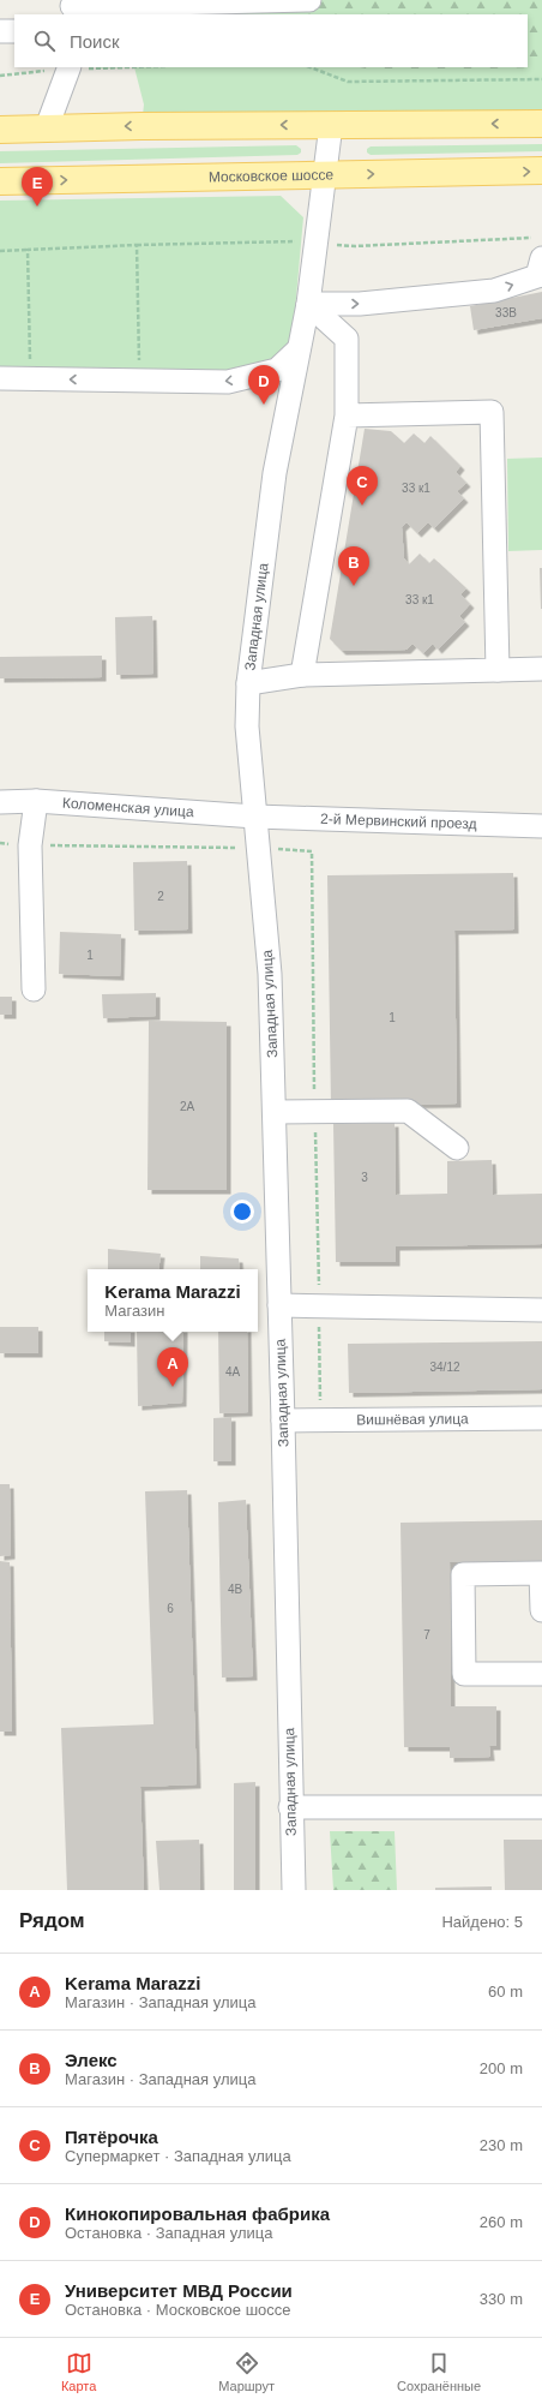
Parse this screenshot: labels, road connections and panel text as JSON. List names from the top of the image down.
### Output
{
  "streets": {
    "main road": ["Московское шоссе"],
    "street": [
      "Западная улица",
      "Коломенская улица",
      "2-й Мервинский проезд",
      "Вишнёвая улица"
    ]
  },
  "crossings": [
    ["Московское шоссе", "Западная улица"],
    ["Западная улица", "Коломенская улица"],
    ["Западная улица", "2-й Мервинский проезд"],
    ["Западная улица", "Вишнёвая улица"],
    ["Коломенская улица", "2-й Мервинский проезд"]
  ],
  "house_numbers": [
    "33В",
    "33 к1",
    "33 к1",
    "2",
    "1",
    "1",
    "2А",
    "3",
    "34/12",
    "4А",
    "4В",
    "6",
    "7"
  ],
  "page": {
    "search": "Поиск",
    "pins": [
      "E",
      "D",
      "C",
      "B",
      "A"
    ],
    "popup": ["Kerama Marazzi", "Магазин"],
    "heading": ["Рядом", "Найдено: 5"],
    "list": [
      {
        "mark": "A",
        "name": "Kerama Marazzi",
        "note": "Магазин · Западная улица",
        "value": "60 m"
      },
      {
        "mark": "B",
        "name": "Элекс",
        "note": "Магазин · Западная улица",
        "value": "200 m"
      },
      {
        "mark": "C",
        "name": "Пятёрочка",
        "note": "Супермаркет · Западная улица",
        "value": "230 m"
      },
      {
        "mark": "D",
        "name": "Кинокопировальная фабрика",
        "note": "Остановка · Западная улица",
        "value": "260 m"
      },
      {
        "mark": "E",
        "name": "Университет МВД России",
        "note": "Остановка · Московское шоссе",
        "value": "330 m"
      }
    ],
    "nav": ["Карта", "Маршрут", "Сохранённые"]
  }
}
